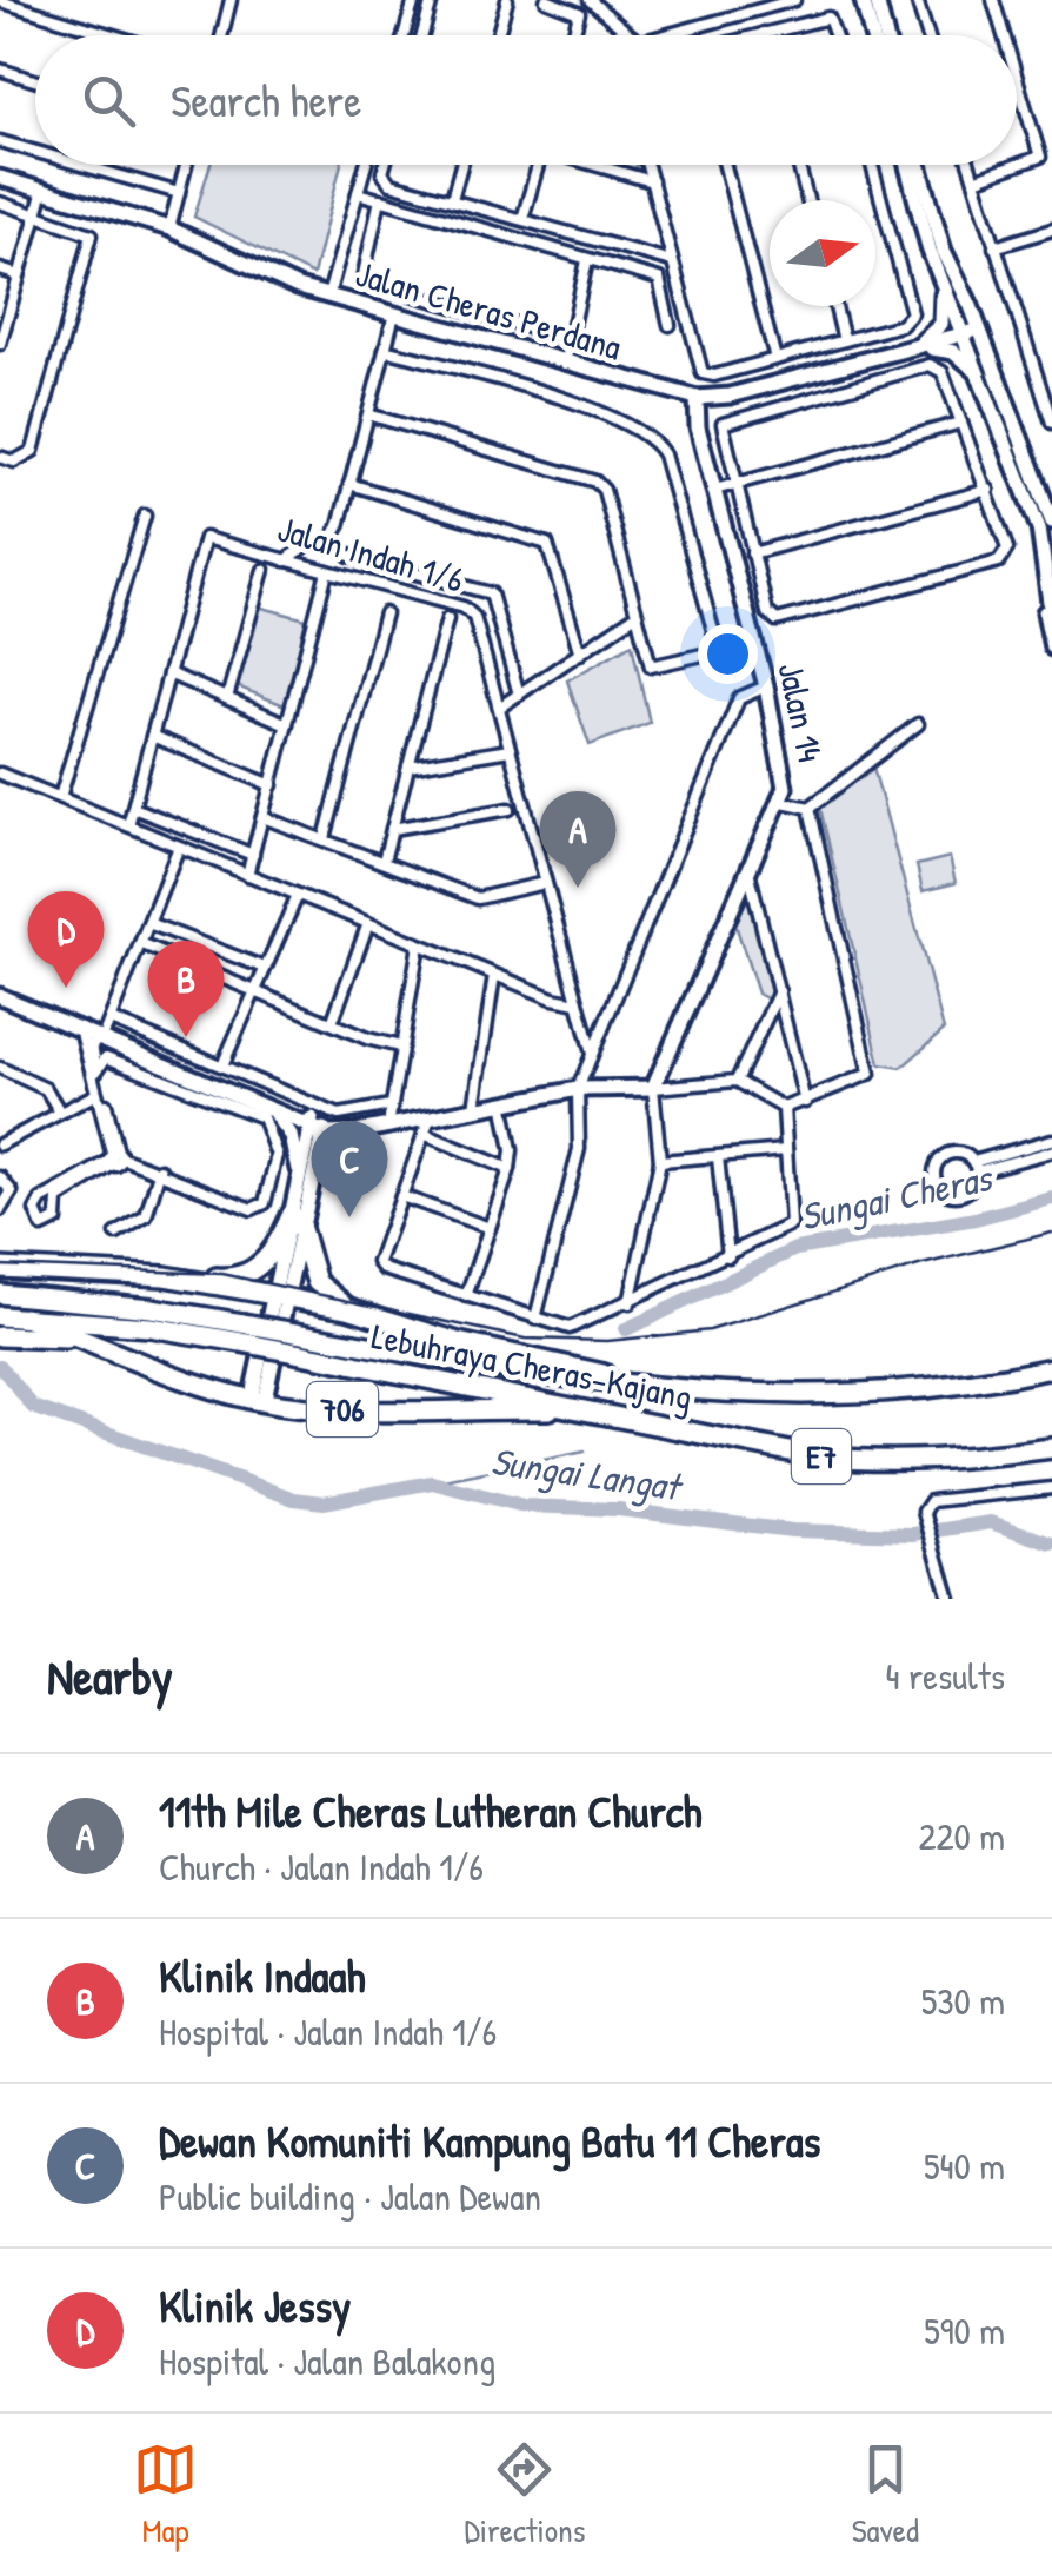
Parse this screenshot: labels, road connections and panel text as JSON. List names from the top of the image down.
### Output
{
  "streets": {
    "highway": ["Lebuhraya Cheras–Kajang", "706", "E7"],
    "street": ["Jalan Cheras Perdana", "Jalan Indah 1/6", "Jalan 14"]
  },
  "crossings": [
    ["Jalan Cheras Perdana", "Jalan 14"]
  ],
  "water": ["Sungai Cheras", "Sungai Langat"],
  "north": "right",
  "page": {
    "search": "Search here",
    "pins": [
      "A",
      "D",
      "B",
      "C"
    ],
    "heading": ["Nearby", "4 results"],
    "list": [
      {
        "mark": "A",
        "name": "11th Mile Cheras Lutheran Church",
        "note": "Church · Jalan Indah 1/6",
        "value": "220 m"
      },
      {
        "mark": "B",
        "name": "Klinik Indaah",
        "note": "Hospital · Jalan Indah 1/6",
        "value": "530 m"
      },
      {
        "mark": "C",
        "name": "Dewan Komuniti Kampung Batu 11 Cheras",
        "note": "Public building · Jalan Dewan",
        "value": "540 m"
      },
      {
        "mark": "D",
        "name": "Klinik Jessy",
        "note": "Hospital · Jalan Balakong",
        "value": "590 m"
      }
    ],
    "nav": ["Map", "Directions", "Saved"]
  }
}
